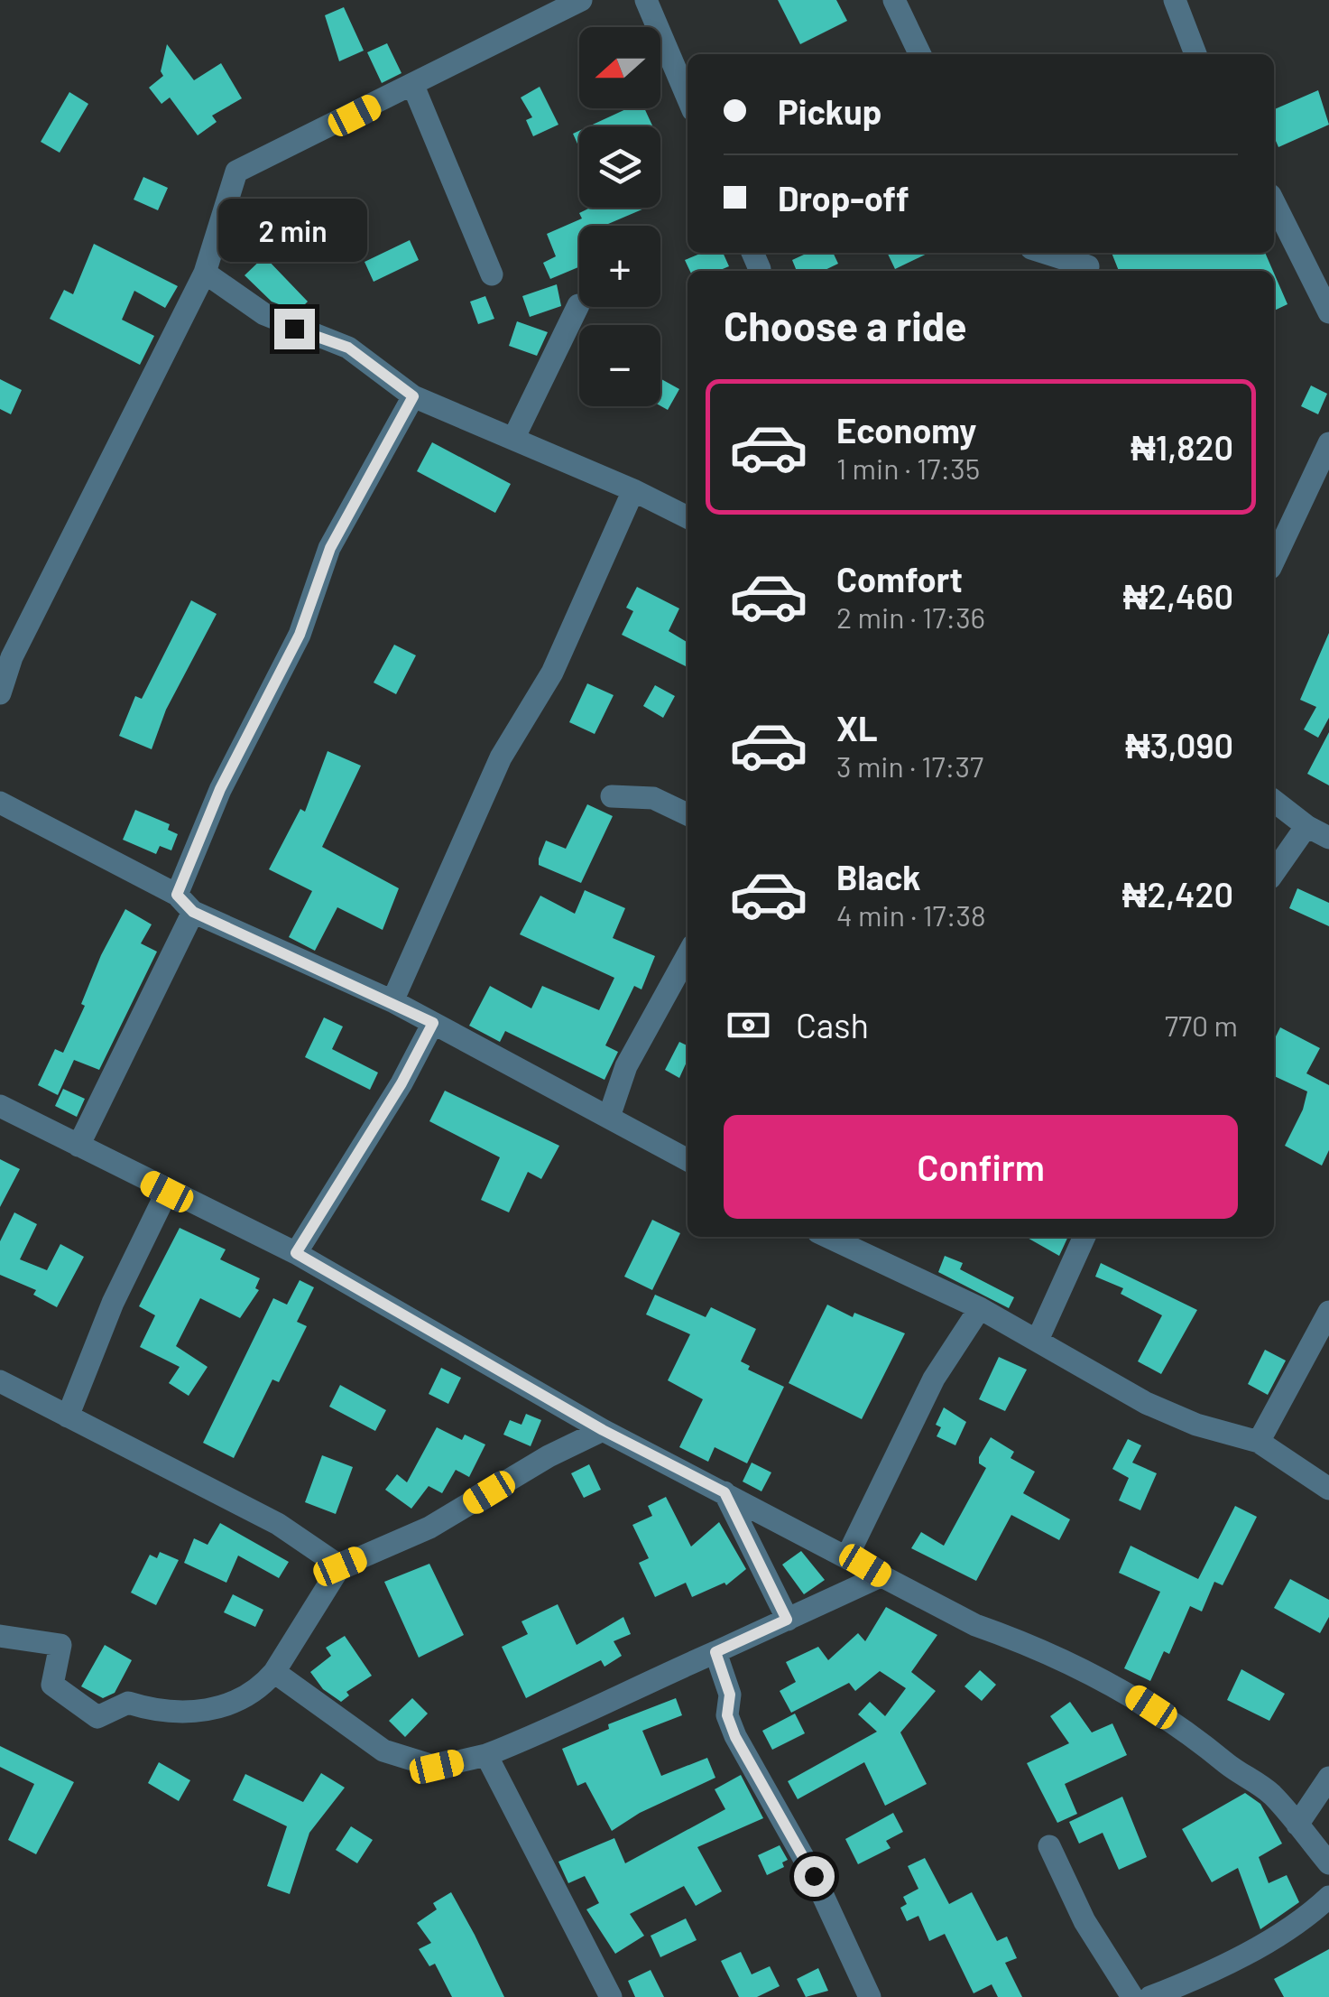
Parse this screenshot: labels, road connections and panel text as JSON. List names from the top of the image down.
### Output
{
  "north": "left",
  "page": {
    "map_buttons": ["+", "−"],
    "banner": ["Pickup", "Drop-off"],
    "bubble": "2 min",
    "heading": "Choose a ride",
    "list": [
      {
        "name": "Economy",
        "note": "1 min · 17:35",
        "value": "₦1,820"
      },
      {
        "name": "Comfort",
        "note": "2 min · 17:36",
        "value": "₦2,460"
      },
      {
        "name": "XL",
        "note": "3 min · 17:37",
        "value": "₦3,090"
      },
      {
        "name": "Black",
        "note": "4 min · 17:38",
        "value": "₦2,420"
      }
    ],
    "pay": ["Cash", "770 m"],
    "buttons": "Confirm"
  }
}
